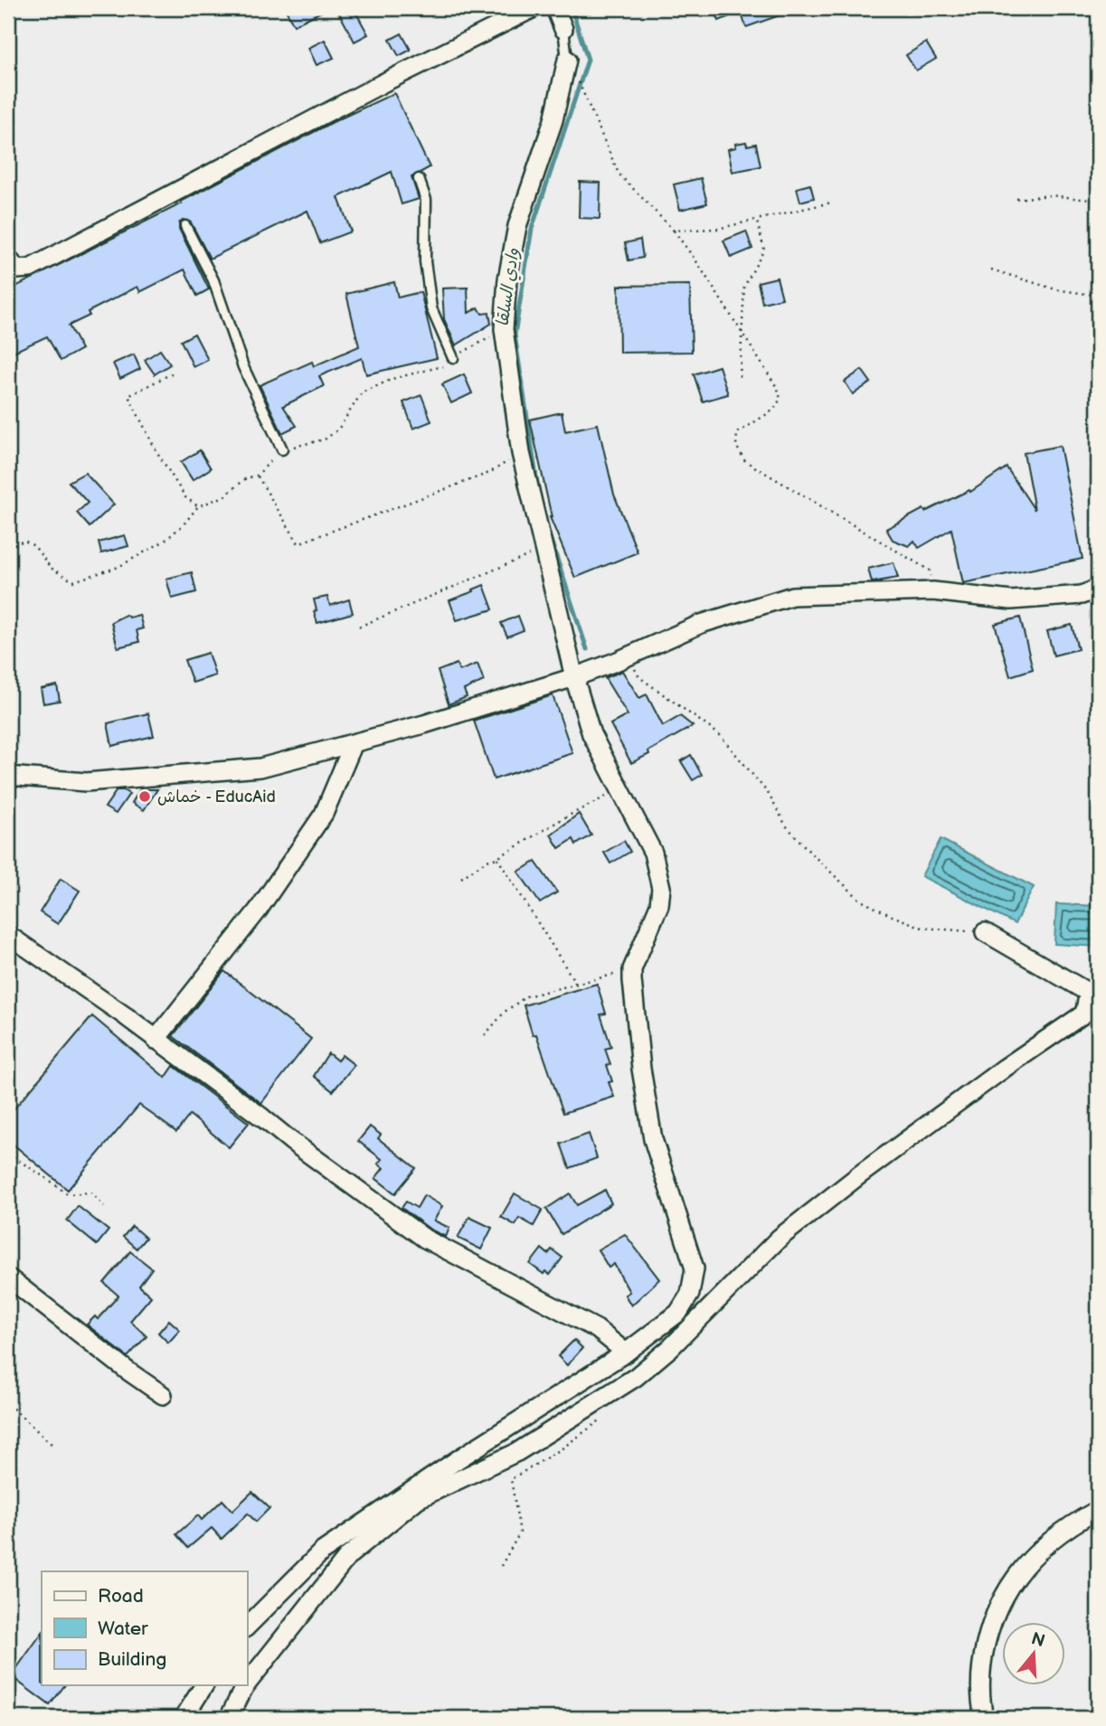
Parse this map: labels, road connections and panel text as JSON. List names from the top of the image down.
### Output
{
  "water": ["وادي السلقا"],
  "places": ["خماش - EducAid"],
  "legend": ["Road", "Water", "Building"],
  "north": "top"
}
